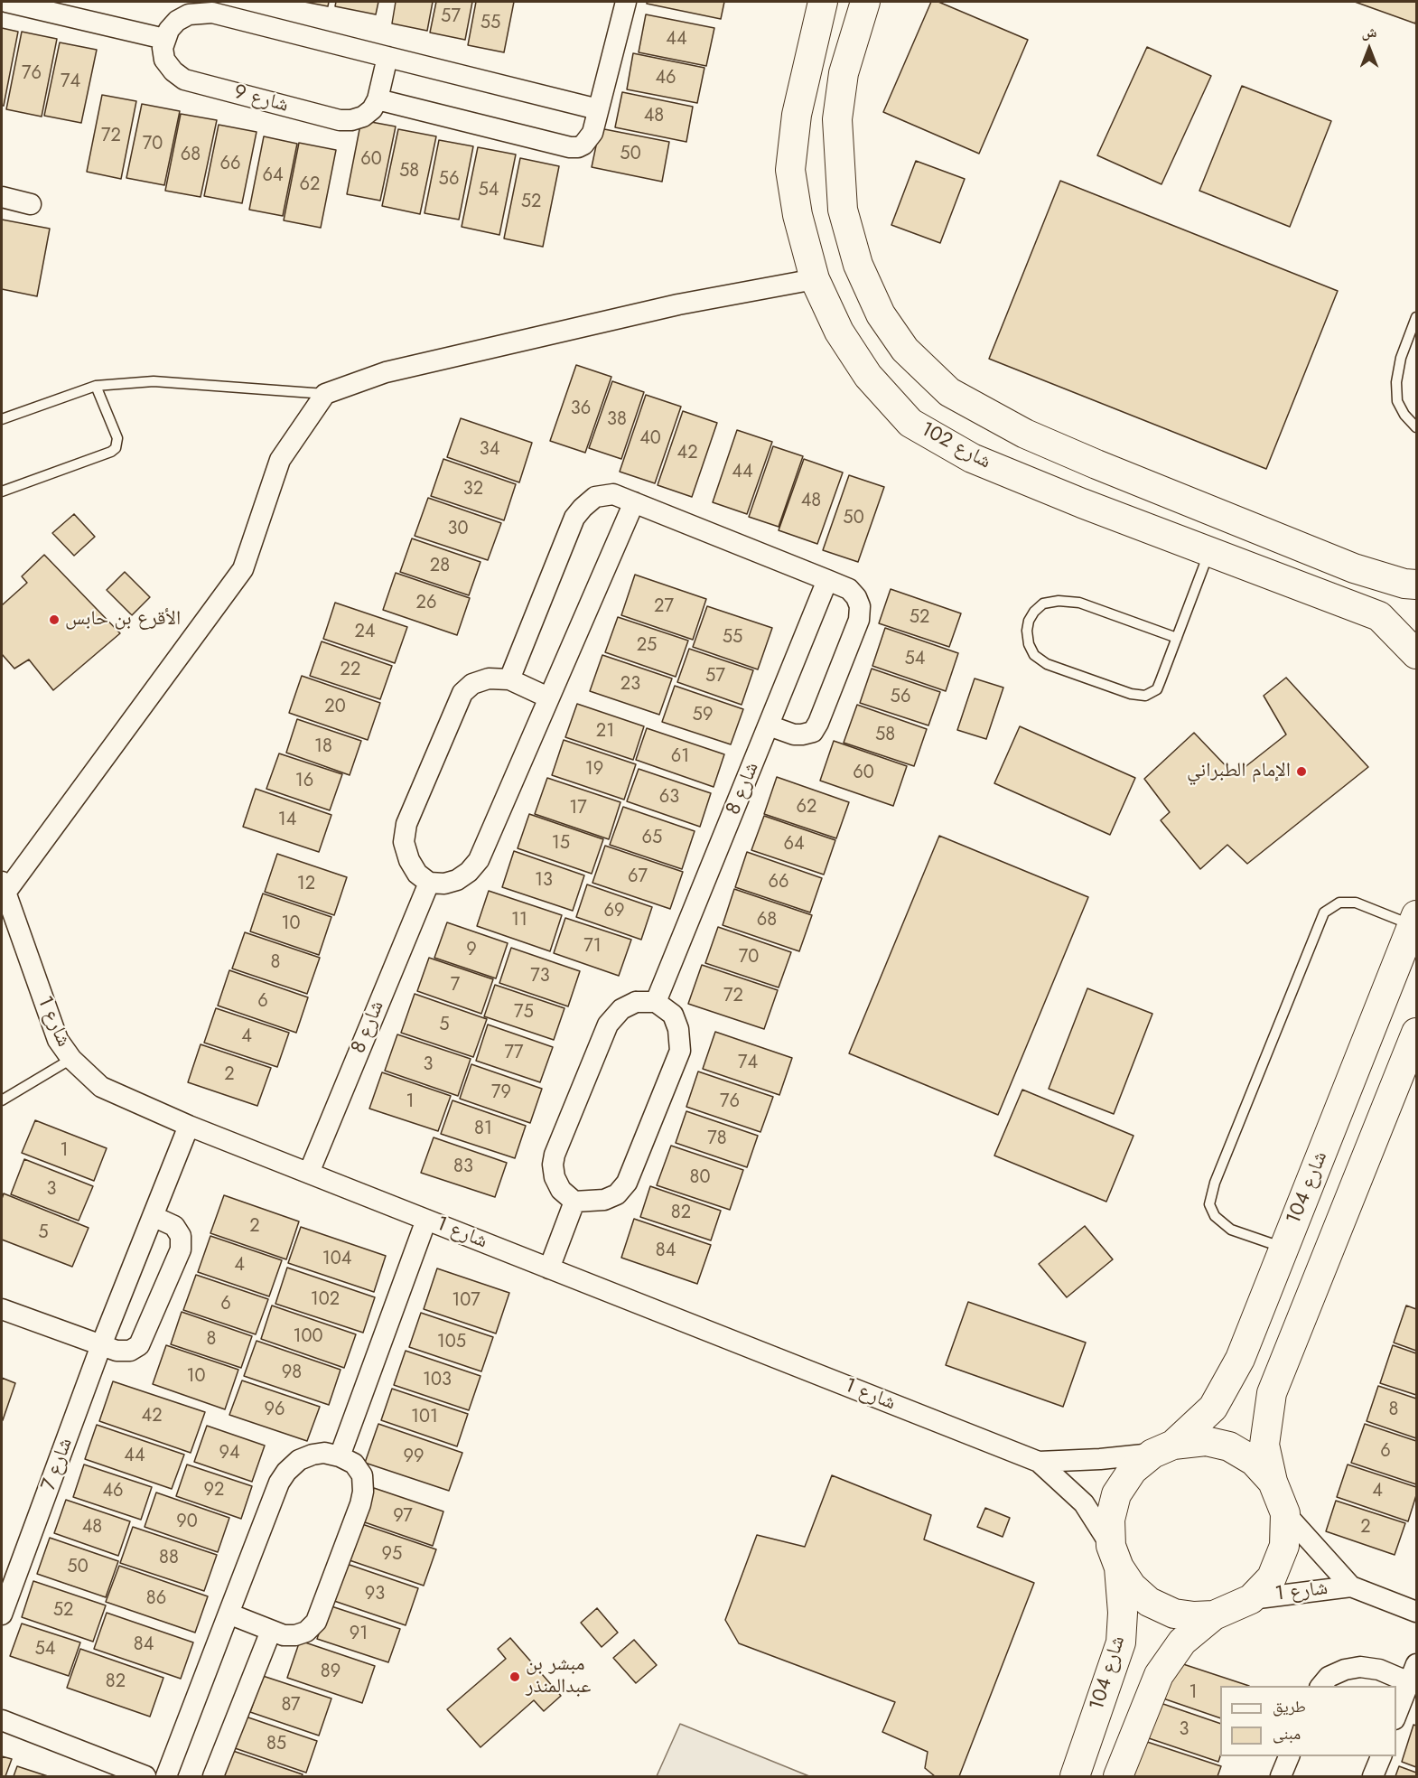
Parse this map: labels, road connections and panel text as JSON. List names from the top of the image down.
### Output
{
  "streets": {
    "street": [
      "شارع 9",
      "شارع 102",
      "شارع 8",
      "شارع 1",
      "شارع 104",
      "شارع 7"
    ]
  },
  "crossings": [
    ["شارع 8", "شارع 1"],
    ["شارع 1", "شارع 104"],
    ["شارع 1", "شارع 7"]
  ],
  "places": ["الأقرع بن حابس", "الإمام الطبراني", "مبشر بن عبدالمنذر"],
  "house_numbers": [
    "57",
    "55",
    "44",
    "76",
    "46",
    "74",
    "48",
    "72",
    "70",
    "50",
    "68",
    "60",
    "66",
    "58",
    "64",
    "56",
    "62",
    "54",
    "52",
    "36",
    "38",
    "40",
    "34",
    "42",
    "44",
    "32",
    "48",
    "50",
    "30",
    "28",
    "26",
    "27",
    "52",
    "24",
    "55",
    "25",
    "54",
    "22",
    "57",
    "23",
    "56",
    "20",
    "59",
    "21",
    "58",
    "18",
    "61",
    "19",
    "60",
    "16",
    "63",
    "62",
    "17",
    "14",
    "65",
    "15",
    "64",
    "67",
    "13",
    "66",
    "12",
    "69",
    "11",
    "68",
    "10",
    "71",
    "9",
    "70",
    "8",
    "73",
    "7",
    "72",
    "6",
    "75",
    "5",
    "4",
    "77",
    "74",
    "3",
    "2",
    "79",
    "1",
    "76",
    "81",
    "78",
    "1",
    "83",
    "80",
    "3",
    "82",
    "2",
    "5",
    "84",
    "104",
    "4",
    "102",
    "107",
    "6",
    "100",
    "8",
    "105",
    "98",
    "10",
    "103",
    "96",
    "8",
    "42",
    "101",
    "6",
    "94",
    "44",
    "99",
    "92",
    "46",
    "4",
    "97",
    "90",
    "48",
    "2",
    "95",
    "88",
    "50",
    "93",
    "86",
    "52",
    "91",
    "84",
    "54",
    "89",
    "82",
    "1",
    "87",
    "3",
    "85"
  ],
  "legend": ["طريق", "مبنى"],
  "north": "top"
}
